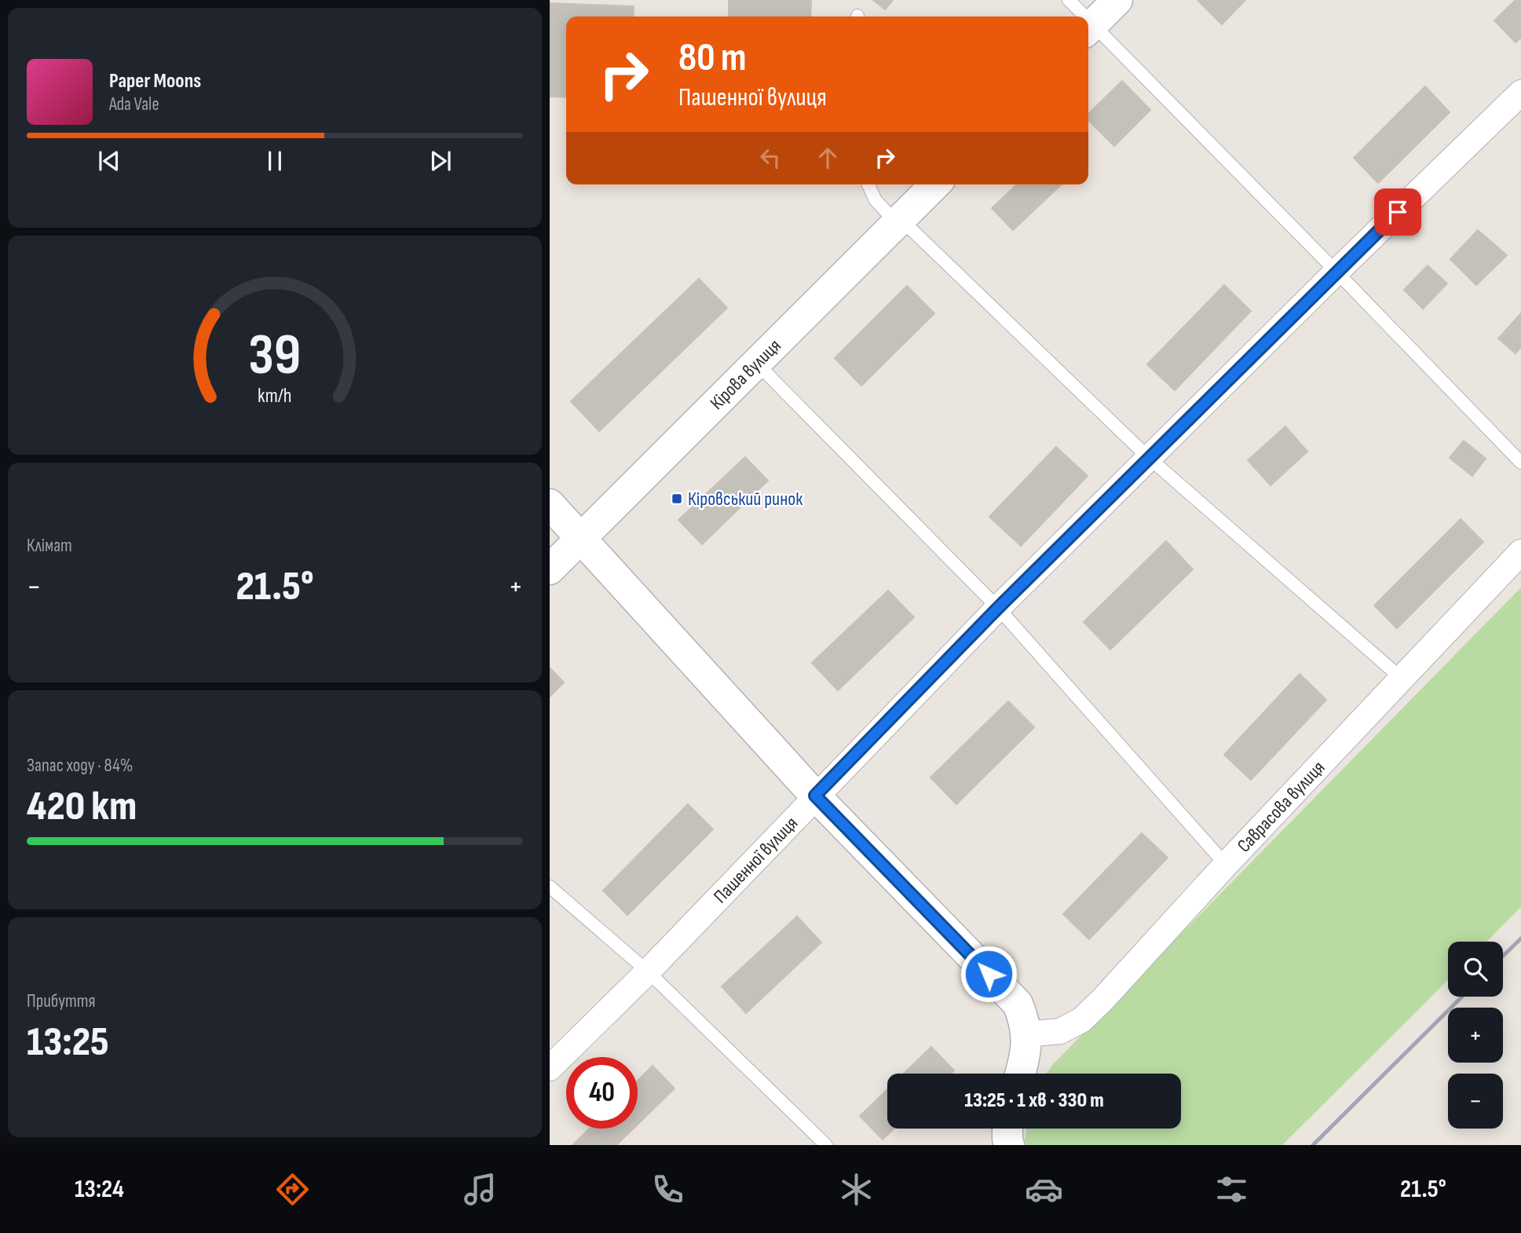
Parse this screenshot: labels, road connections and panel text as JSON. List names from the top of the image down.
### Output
{
  "streets": {
    "street": ["Кірова вулиця", "Саврасова вулиця", "Пашенної вулиця"]
  },
  "places": {
    "transit": ["Кіровський ринок"]
  },
  "page": {
    "turn": ["80 m", "Пашенної вулиця"],
    "song": ["Paper Moons", "Ada Vale"],
    "tile": [
      "Клімат",
      ["Запас ходу · 84%", "420 km"],
      ["Прибуття", "13:25"]
    ],
    "heat": ["−", "21.5°", "+"],
    "map_buttons": ["+", "−"],
    "limit": "40",
    "trip": "13:25 · 1 хв · 330 m",
    "tabs": ["13:24", "21.5°"],
    "gauge": ["39", "km/h"]
  }
}
